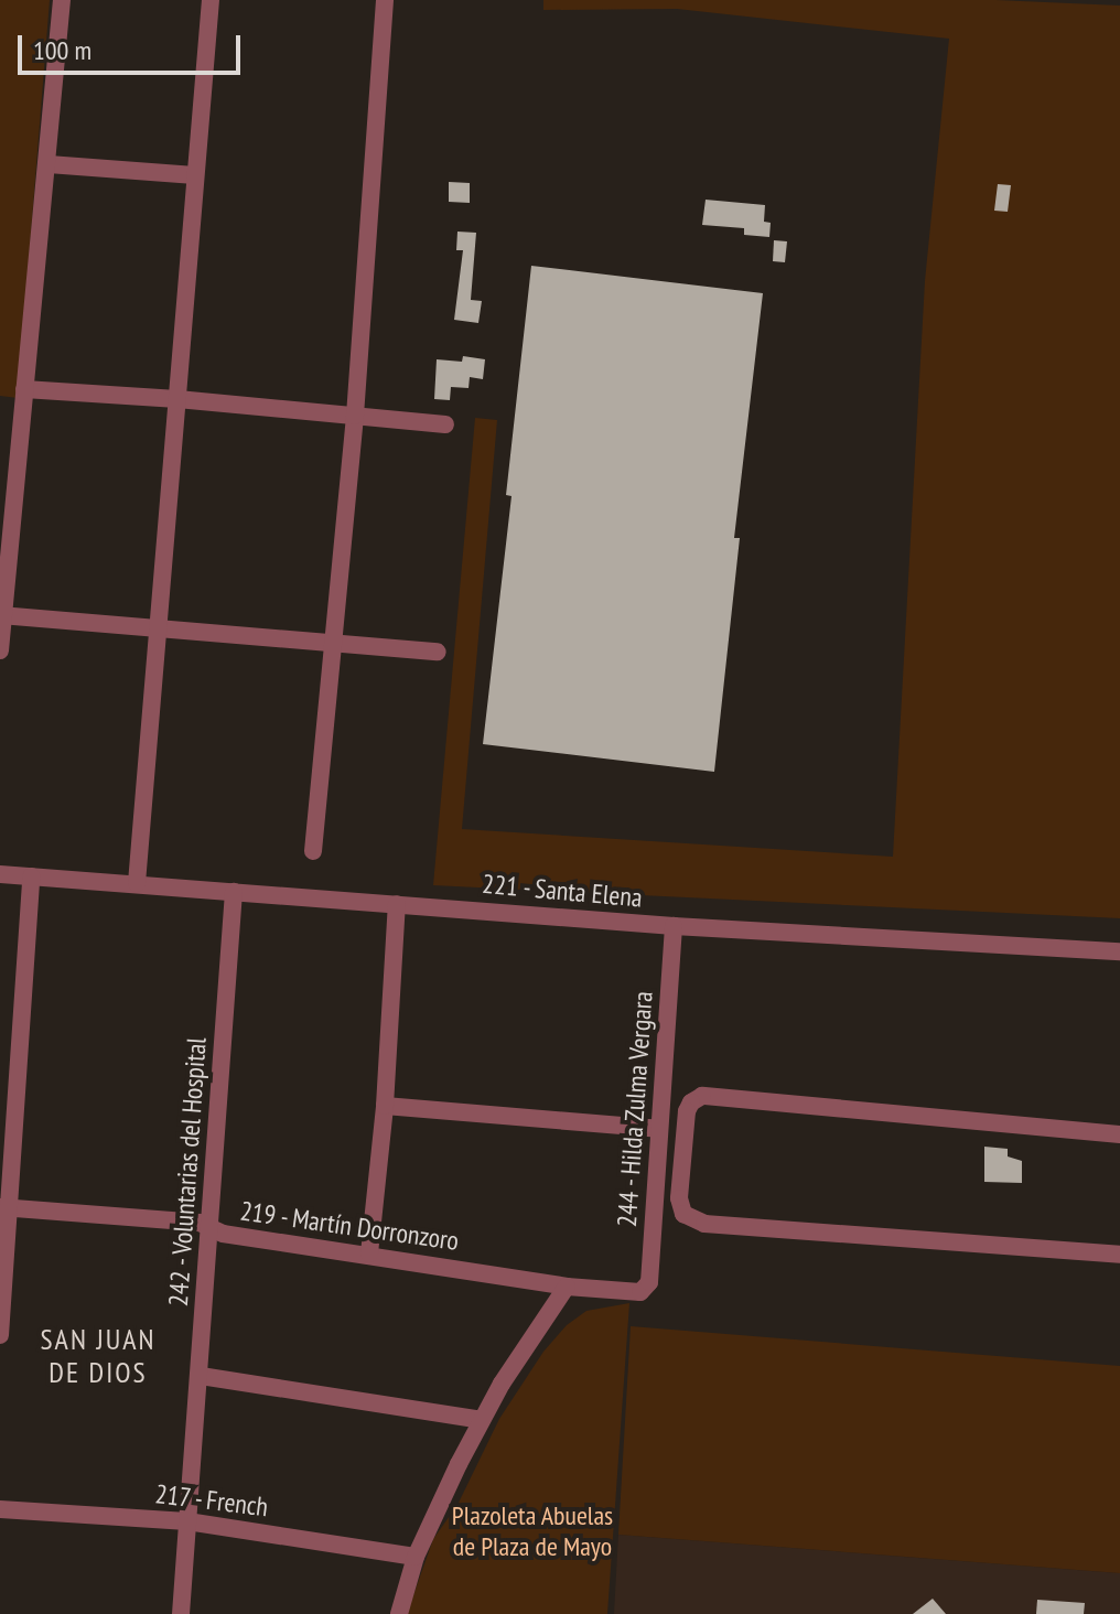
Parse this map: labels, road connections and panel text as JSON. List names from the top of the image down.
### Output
{
  "streets": {
    "street": [
      "221 - Santa Elena",
      "244 - Hilda Zulma Vergara",
      "242 - Voluntarias del Hospital",
      "219 - Martín Dorronzoro",
      "217 - French"
    ]
  },
  "crossings": [
    ["221 - Santa Elena", "244 - Hilda Zulma Vergara"],
    ["221 - Santa Elena", "242 - Voluntarias del Hospital"],
    ["244 - Hilda Zulma Vergara", "219 - Martín Dorronzoro"],
    ["242 - Voluntarias del Hospital", "219 - Martín Dorronzoro"],
    ["242 - Voluntarias del Hospital", "217 - French"]
  ],
  "districts": ["SAN JUAN DE DIOS"],
  "parks": ["Plazoleta Abuelas de Plaza de Mayo"],
  "scale_bar": "100 m"
}
